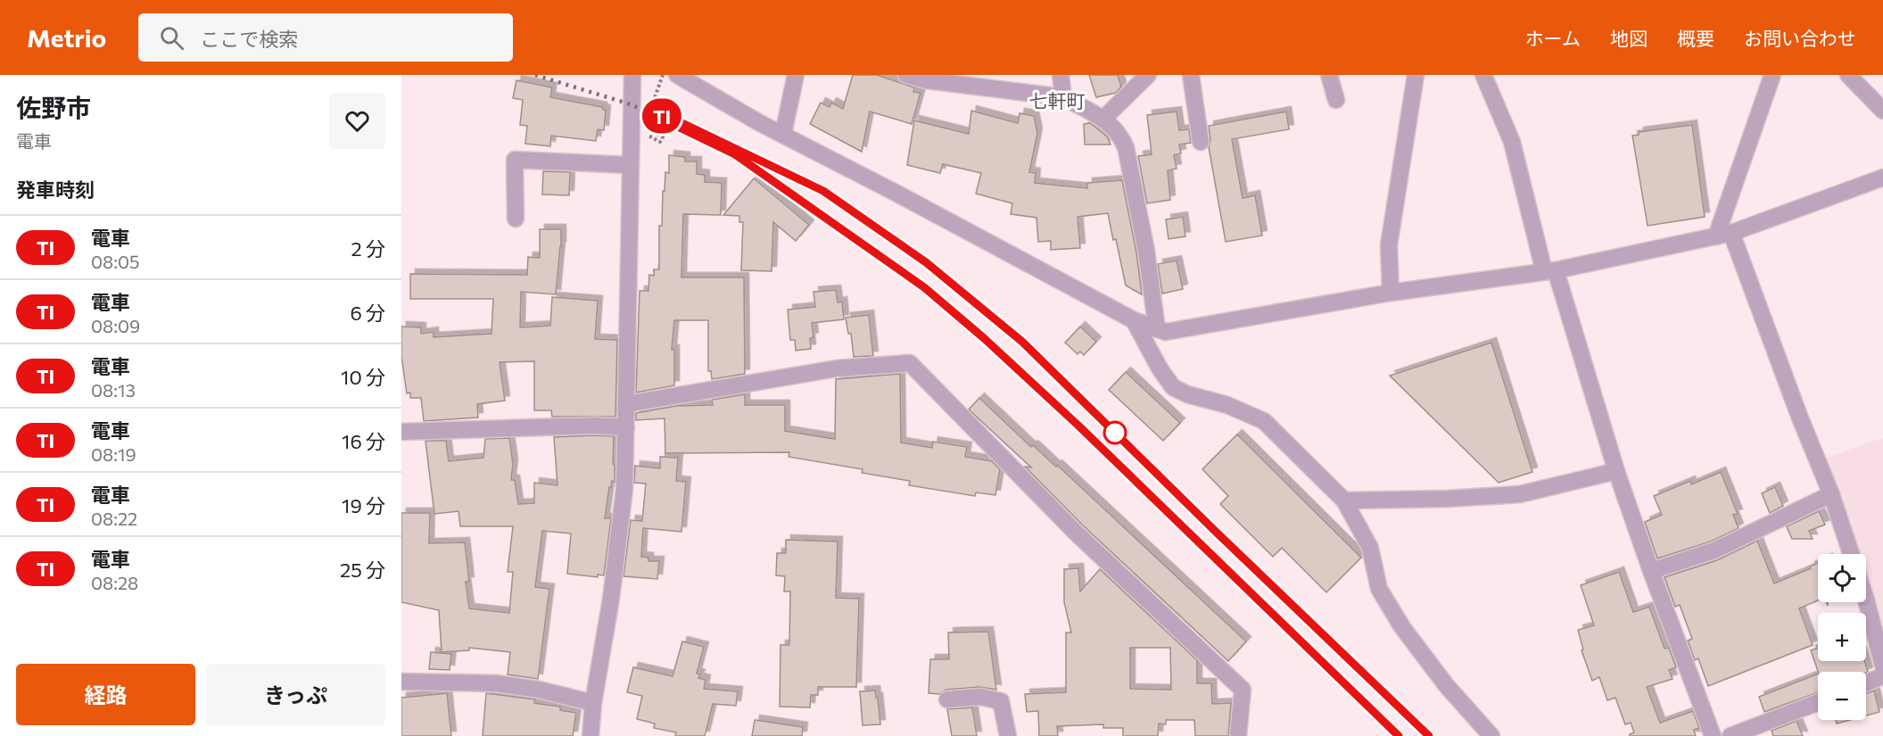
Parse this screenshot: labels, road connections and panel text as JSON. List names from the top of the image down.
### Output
{
  "districts": ["七軒町"],
  "page": {
    "header": "Metrio",
    "search": "ここで検索",
    "nav": [
      "ホーム",
      "地図",
      "概要",
      "お問い合わせ"
    ],
    "heading": [
      ["佐野市", "電車"],
      "発車時刻"
    ],
    "on_map": "TI",
    "list": [
      {
        "mark": "TI",
        "name": "電車",
        "note": "08:05",
        "value": "2 分"
      },
      {
        "mark": "TI",
        "name": "電車",
        "note": "08:09",
        "value": "6 分"
      },
      {
        "mark": "TI",
        "name": "電車",
        "note": "08:13",
        "value": "10 分"
      },
      {
        "mark": "TI",
        "name": "電車",
        "note": "08:19",
        "value": "16 分"
      },
      {
        "mark": "TI",
        "name": "電車",
        "note": "08:22",
        "value": "19 分"
      },
      {
        "mark": "TI",
        "name": "電車",
        "note": "08:28",
        "value": "25 分"
      }
    ],
    "map_buttons": ["+", "−"],
    "buttons": ["経路", "きっぷ"]
  }
}
